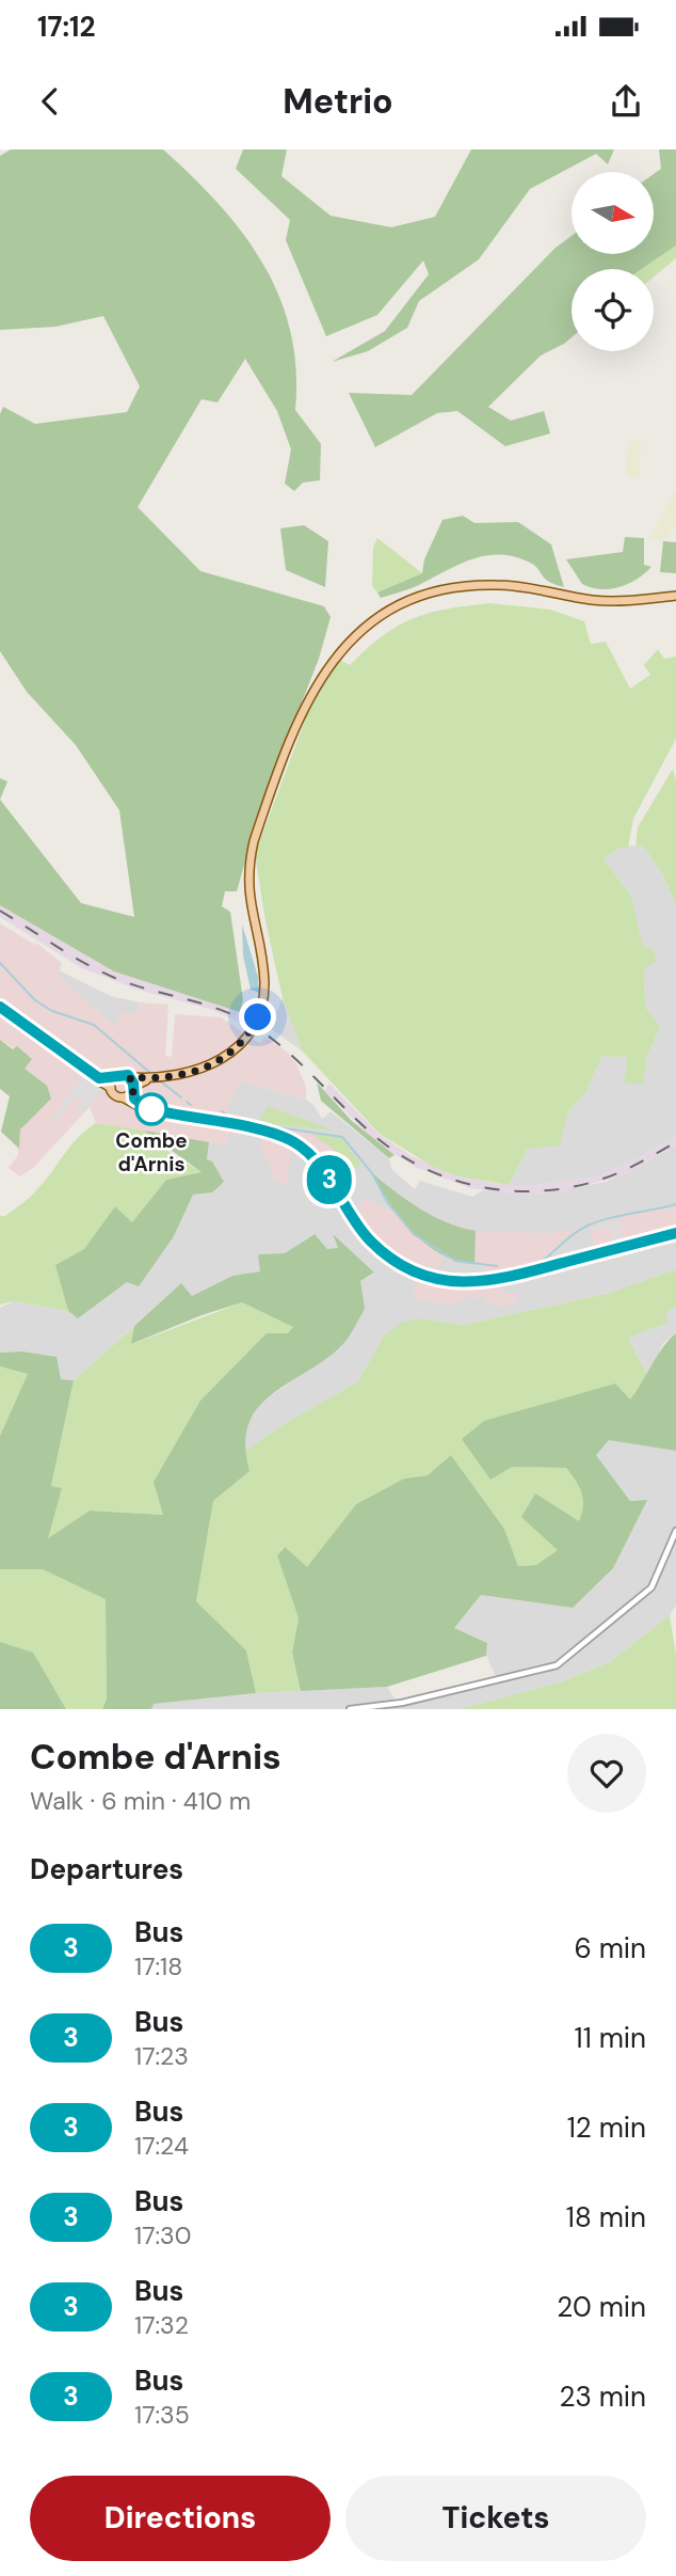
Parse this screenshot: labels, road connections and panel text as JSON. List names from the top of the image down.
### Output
{
  "places": ["Combe d'Arnis"],
  "lines": ["bus line 3"],
  "north": "right",
  "page": {
    "status": "17:12",
    "header": "Metrio",
    "on_map": "3",
    "heading": [
      ["Combe d'Arnis", "Walk · 6 min · 410 m"],
      "Departures"
    ],
    "list": [
      {
        "mark": "3",
        "name": "Bus",
        "note": "17:18",
        "value": "6 min"
      },
      {
        "mark": "3",
        "name": "Bus",
        "note": "17:23",
        "value": "11 min"
      },
      {
        "mark": "3",
        "name": "Bus",
        "note": "17:24",
        "value": "12 min"
      },
      {
        "mark": "3",
        "name": "Bus",
        "note": "17:30",
        "value": "18 min"
      },
      {
        "mark": "3",
        "name": "Bus",
        "note": "17:32",
        "value": "20 min"
      },
      {
        "mark": "3",
        "name": "Bus",
        "note": "17:35",
        "value": "23 min"
      }
    ],
    "buttons": ["Directions", "Tickets"]
  }
}
